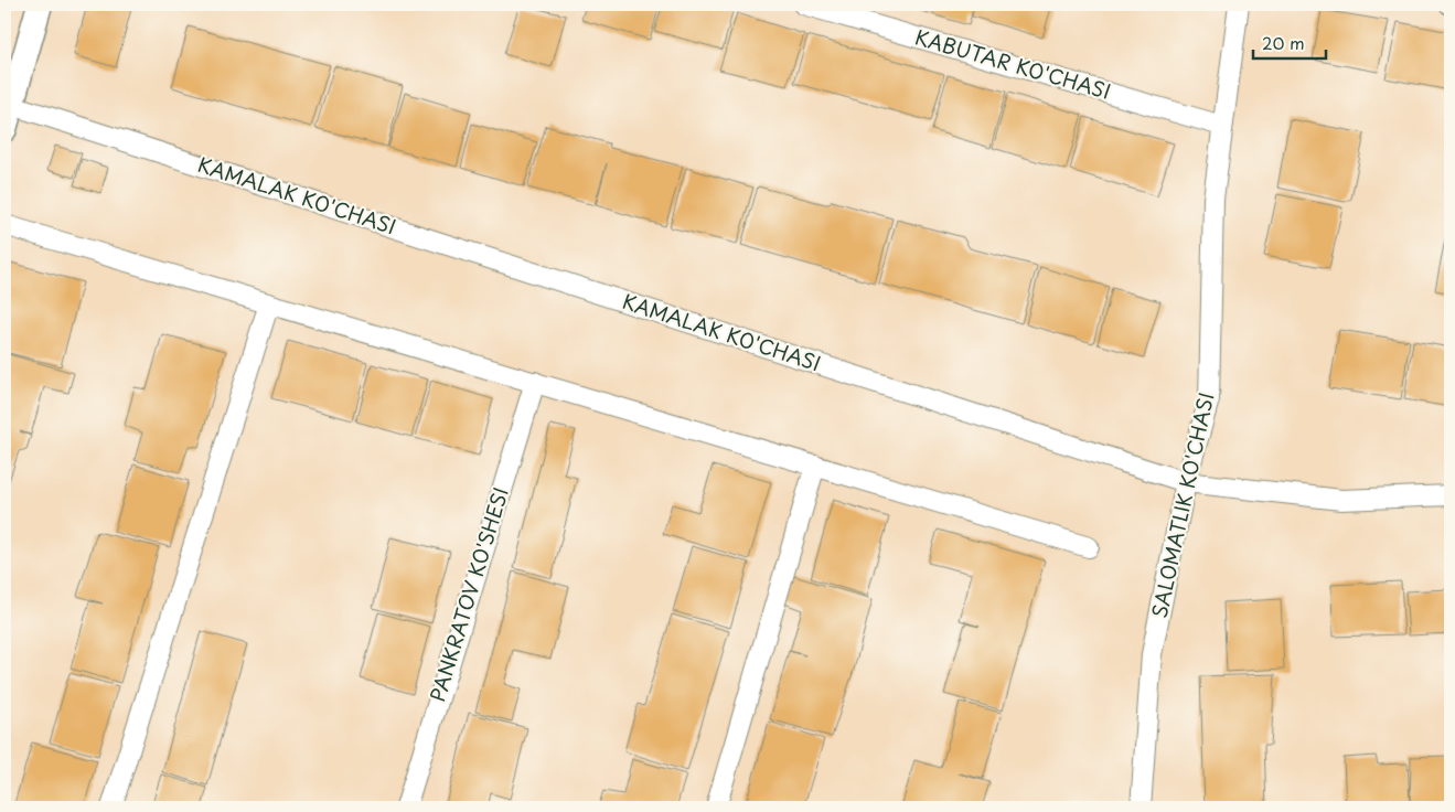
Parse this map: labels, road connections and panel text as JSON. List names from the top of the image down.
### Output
{
  "streets": {
    "street": [
      "KABUTAR KO'CHASI",
      "KAMALAK KO'CHASI",
      "SALOMATLIK KO'CHASI",
      "PANKRATOV KO'SHESI"
    ]
  },
  "crossings": [
    ["KABUTAR KO'CHASI", "SALOMATLIK KO'CHASI"],
    ["KAMALAK KO'CHASI", "SALOMATLIK KO'CHASI"]
  ],
  "scale_bar": "20 m"
}
